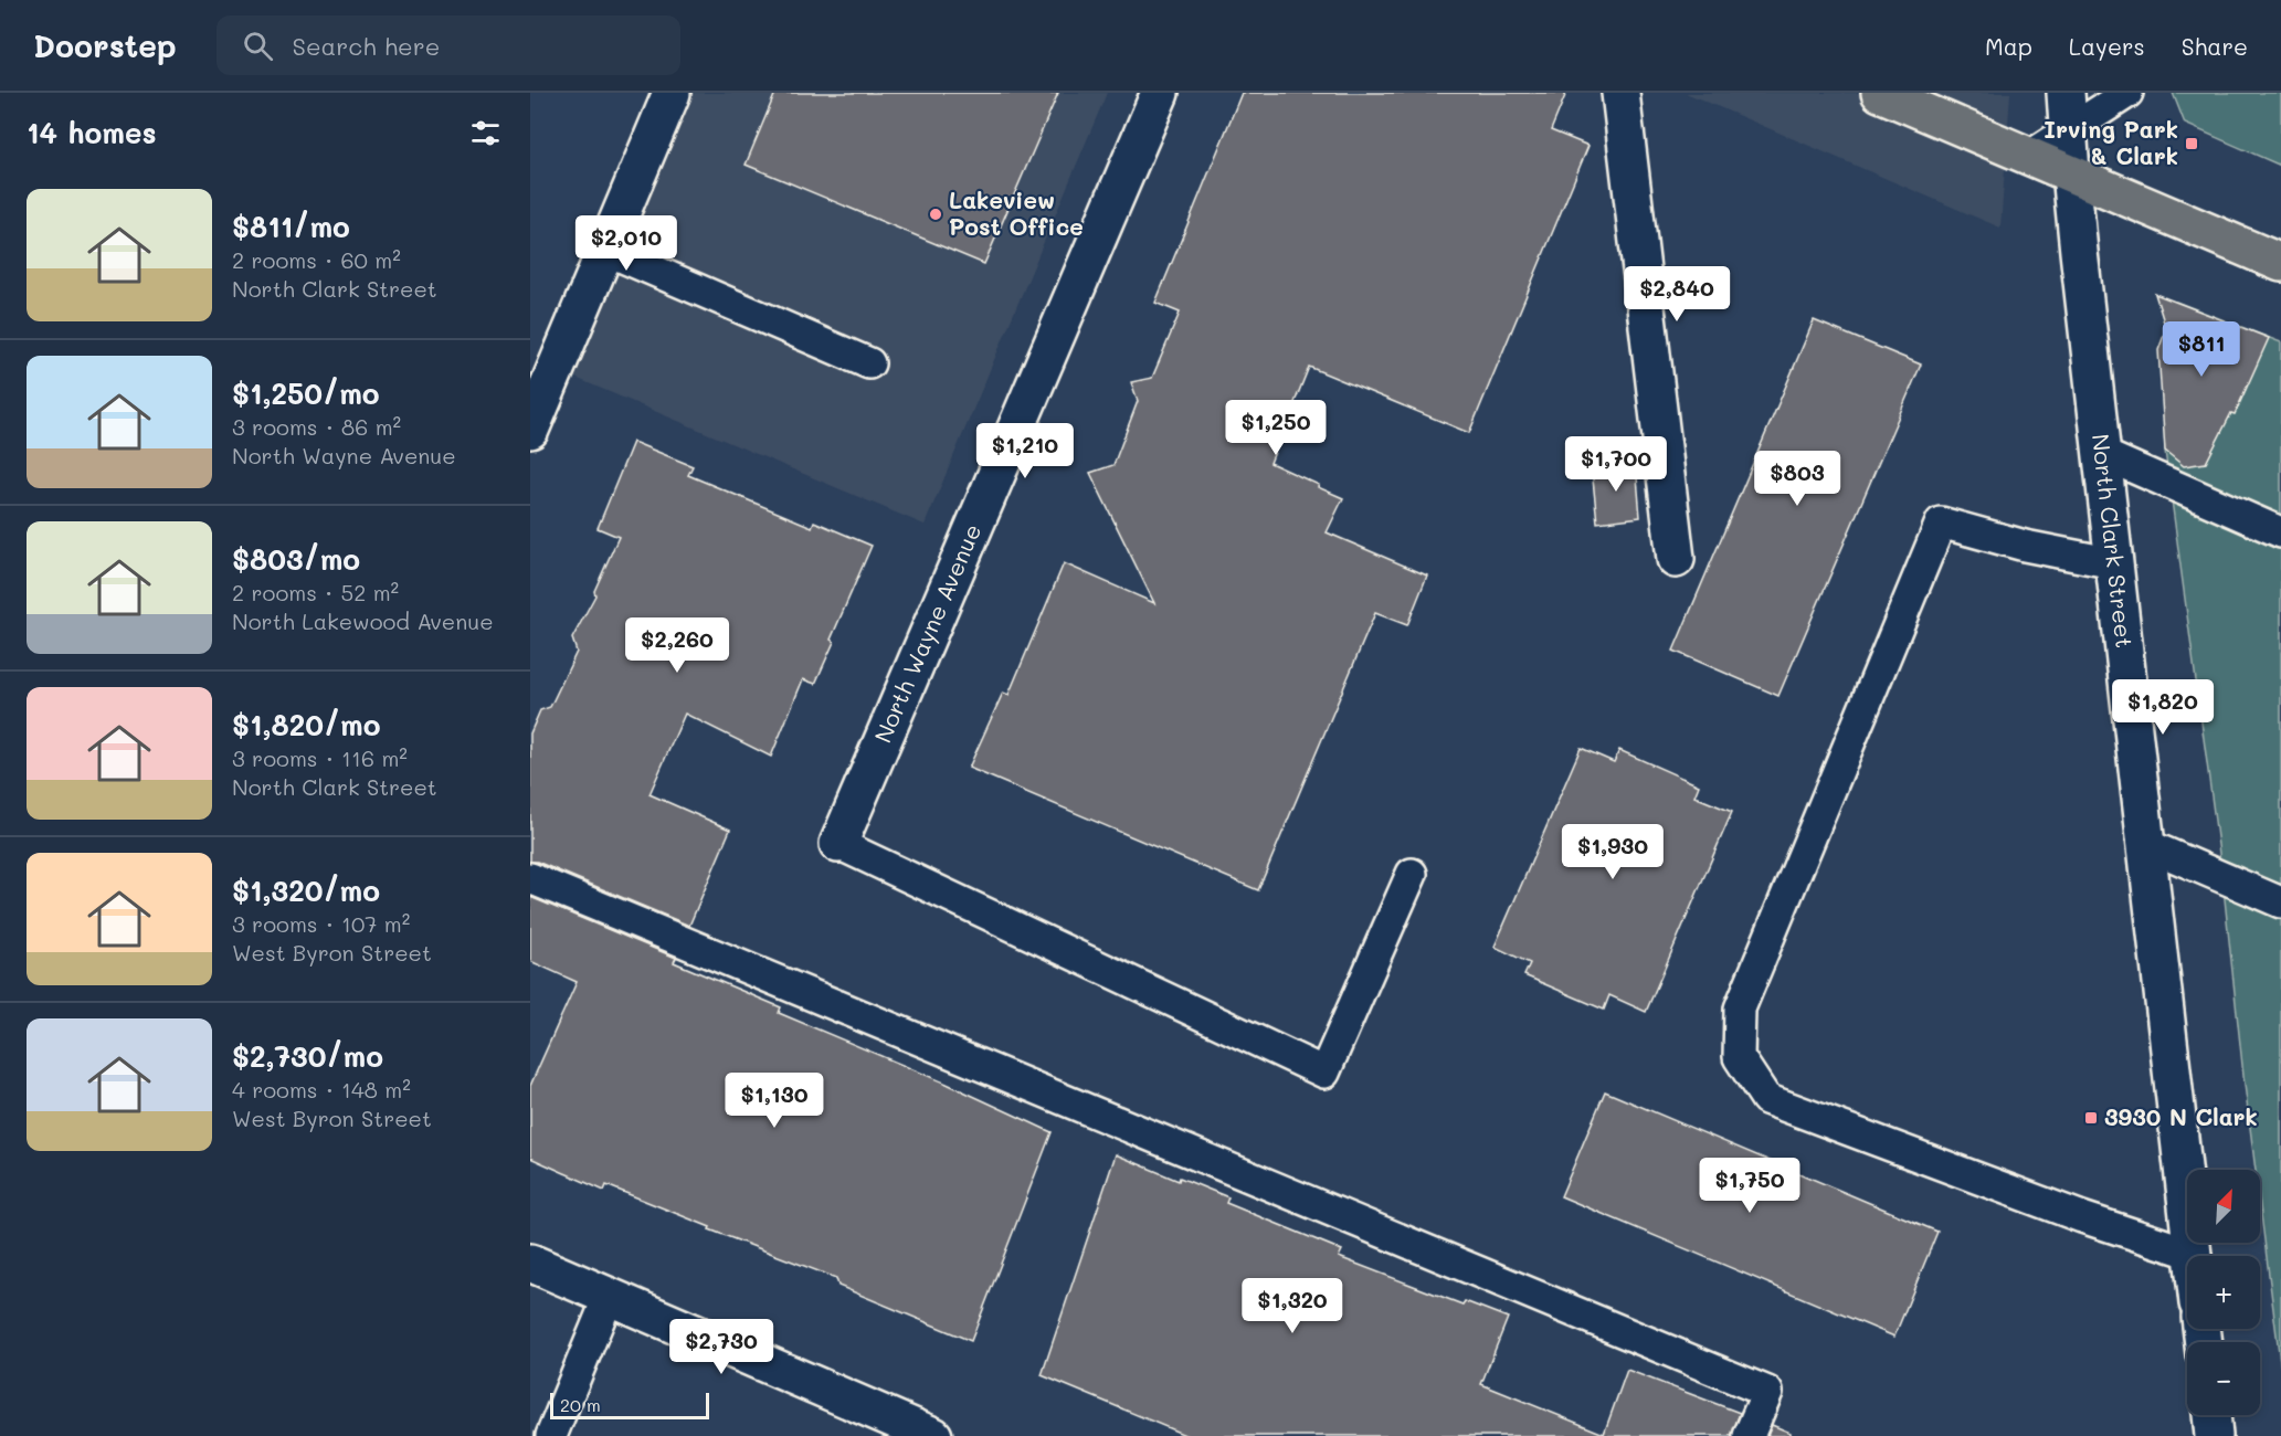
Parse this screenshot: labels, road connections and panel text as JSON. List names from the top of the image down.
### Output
{
  "streets": {
    "street": ["North Clark Street", "North Wayne Avenue"]
  },
  "places": {
    "transit": ["Irving Park & Clark", "3930 N Clark"],
    "other": ["Lakeview Post Office"]
  },
  "scale_bar": "20 m",
  "north": "top right",
  "page": {
    "header": "Doorstep",
    "search": "Search here",
    "nav": ["Map", "Layers", "Share"],
    "heading": "14 homes",
    "list": [
      {
        "name": "$811/mo",
        "note": "2 rooms · 60 m² · North Clark Street"
      },
      {
        "name": "$1,250/mo",
        "note": "3 rooms · 86 m² · North Wayne Avenue"
      },
      {
        "name": "$803/mo",
        "note": "2 rooms · 52 m² · North Lakewood Avenue"
      },
      {
        "name": "$1,820/mo",
        "note": "3 rooms · 116 m² · North Clark Street"
      },
      {
        "name": "$1,320/mo",
        "note": "3 rooms · 107 m² · West Byron Street"
      },
      {
        "name": "$2,730/mo",
        "note": "4 rooms · 148 m² · West Byron Street"
      }
    ],
    "price": [
      "$2,010",
      "$2,840",
      "$811",
      "$1,250",
      "$1,210",
      "$1,700",
      "$803",
      "$2,260",
      "$1,820",
      "$1,930",
      "$1,130",
      "$1,750",
      "$1,320",
      "$2,730"
    ],
    "map_buttons": ["+", "−"],
    "scale": "20 m"
  }
}
